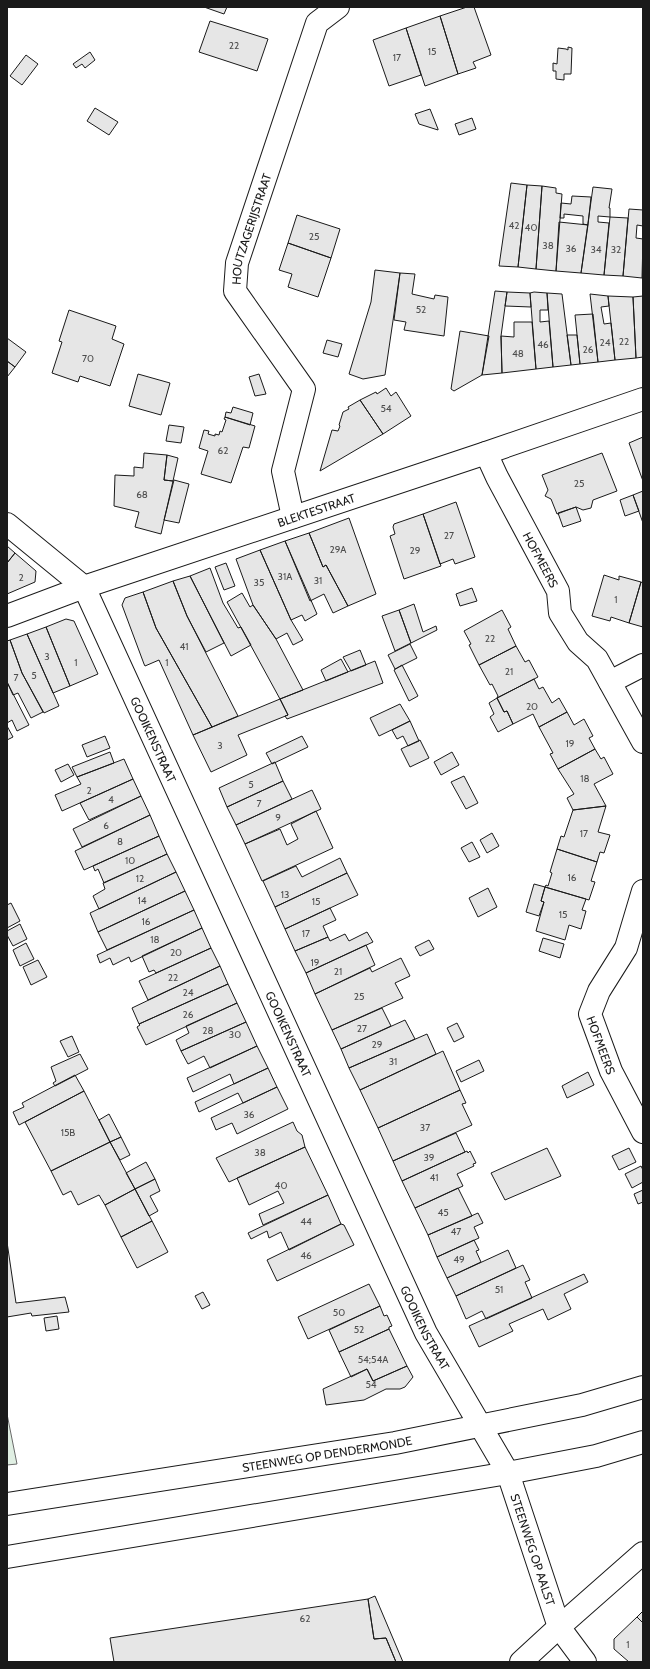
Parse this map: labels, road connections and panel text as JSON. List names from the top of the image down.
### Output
{
  "streets": {
    "street": [
      "HOUTZAGERIJSTRAAT",
      "BLEKTESTRAAT",
      "HOFMEERS",
      "GOOIKENSTRAAT",
      "STEENWEG OP DENDERMONDE",
      "STEENWEG OP AALST"
    ]
  },
  "crossings": [
    ["HOUTZAGERIJSTRAAT", "BLEKTESTRAAT"],
    ["BLEKTESTRAAT", "HOFMEERS"],
    ["BLEKTESTRAAT", "GOOIKENSTRAAT"],
    ["GOOIKENSTRAAT", "STEENWEG OP DENDERMONDE"],
    ["GOOIKENSTRAAT", "STEENWEG OP AALST"]
  ],
  "house_numbers": [
    "22",
    "15",
    "17",
    "42",
    "40",
    "25",
    "38",
    "36",
    "34",
    "32",
    "52",
    "22",
    "24",
    "46",
    "26",
    "48",
    "70",
    "54",
    "62",
    "25",
    "68",
    "27",
    "29A",
    "29",
    "31A",
    "2",
    "31",
    "35",
    "1",
    "22",
    "41",
    "3",
    "1",
    "1",
    "21",
    "5",
    "7",
    "20",
    "19",
    "3",
    "18",
    "5",
    "2",
    "4",
    "7",
    "9",
    "6",
    "17",
    "8",
    "10",
    "16",
    "12",
    "13",
    "14",
    "15",
    "15",
    "16",
    "17",
    "18",
    "20",
    "19",
    "21",
    "22",
    "24",
    "25",
    "26",
    "27",
    "28",
    "30",
    "29",
    "31",
    "36",
    "37",
    "15B",
    "38",
    "39",
    "41",
    "40",
    "45",
    "44",
    "47",
    "46",
    "49",
    "51",
    "50",
    "52",
    "54;54A",
    "54",
    "62",
    "1"
  ]
}
